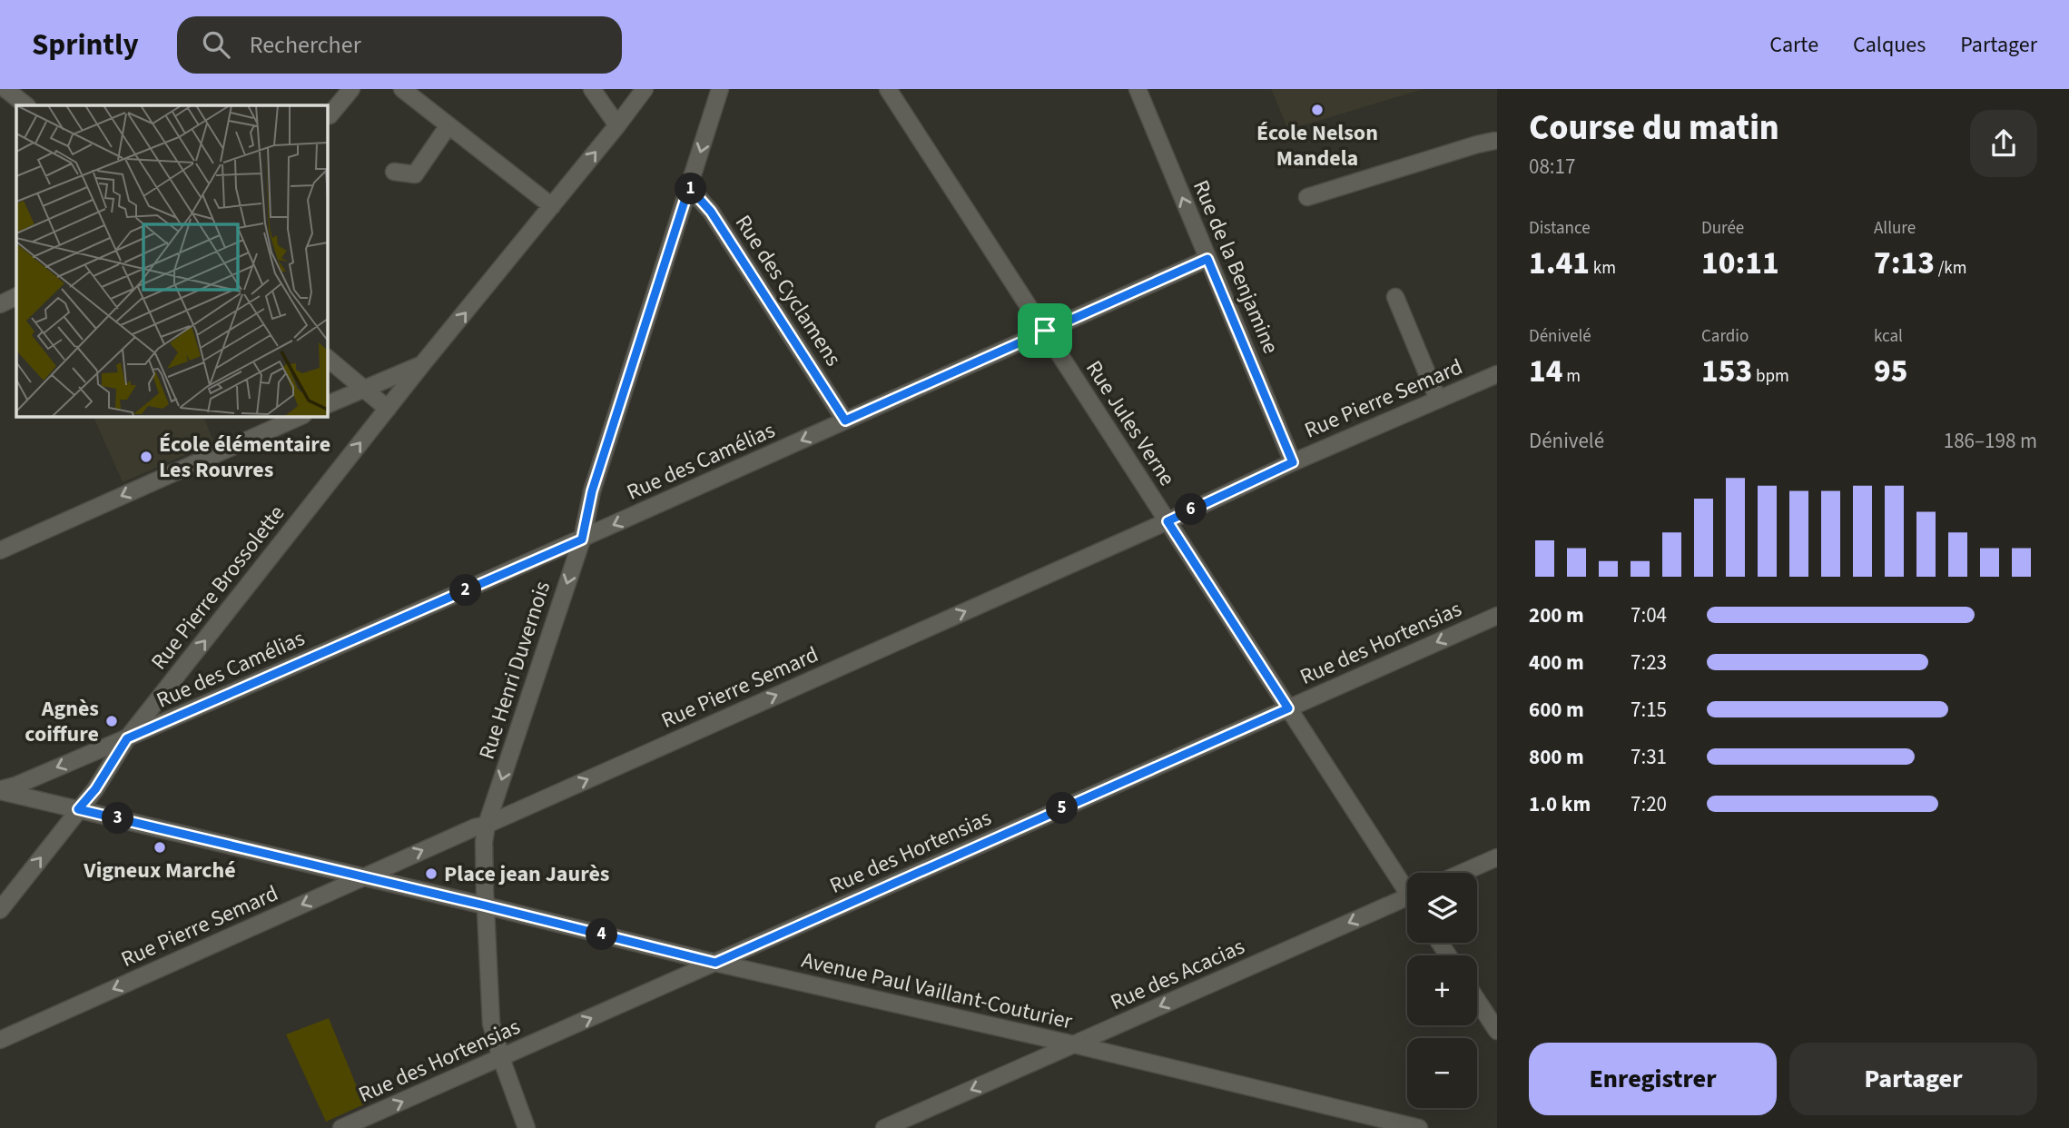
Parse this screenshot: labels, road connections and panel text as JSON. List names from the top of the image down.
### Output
{
  "streets": {
    "street": [
      "Rue de la Benjamine",
      "Rue des Cyclamens",
      "Rue Pierre Semard",
      "Rue Jules Verne",
      "Rue des Camélias",
      "Rue Pierre Brossolette",
      "Rue des Hortensias",
      "Rue Henri Duvernois",
      "Rue des Acacias",
      "Avenue Paul Vaillant-Couturier"
    ]
  },
  "crossings": [
    ["Rue de la Benjamine", "Rue Pierre Semard"],
    ["Rue de la Benjamine", "Rue des Camélias"],
    ["Rue des Cyclamens", "Rue des Camélias"],
    ["Rue des Cyclamens", "Rue Henri Duvernois"],
    ["Rue Pierre Semard", "Rue Jules Verne"],
    ["Rue Pierre Semard", "Rue Henri Duvernois"],
    ["Rue Pierre Semard", "Avenue Paul Vaillant-Couturier"],
    ["Rue Jules Verne", "Rue des Camélias"],
    ["Rue Jules Verne", "Rue des Hortensias"],
    ["Rue des Camélias", "Rue Pierre Brossolette"],
    ["Rue des Camélias", "Rue Henri Duvernois"],
    ["Rue des Camélias", "Avenue Paul Vaillant-Couturier"],
    ["Rue Pierre Brossolette", "Avenue Paul Vaillant-Couturier"],
    ["Rue des Hortensias", "Rue Henri Duvernois"],
    ["Rue des Hortensias", "Avenue Paul Vaillant-Couturier"],
    ["Rue Henri Duvernois", "Avenue Paul Vaillant-Couturier"],
    ["Rue des Acacias", "Avenue Paul Vaillant-Couturier"]
  ],
  "one_way": [
    "Rue de la Benjamine",
    "Rue Pierre Brossolette",
    "Rue Henri Duvernois",
    "Rue des Acacias"
  ],
  "places": [
    "École Nelson Mandela",
    "École élémentaire Les Rouvres",
    "Agnès coiffure",
    "Vigneux Marché",
    "Place jean Jaurès"
  ],
  "page": {
    "header": "Sprintly",
    "search": "Rechercher",
    "nav": ["Carte", "Calques", "Partager"],
    "heading": ["Course du matin", "08:17"],
    "pins": [
      "1",
      "6",
      "2",
      "5",
      "3",
      "4"
    ],
    "stats": [
      ["Distance", "1.41 km"],
      ["Durée", "10:11"],
      ["Allure", "7:13 /km"],
      ["Dénivelé", "14 m"],
      ["Cardio", "153 bpm"],
      ["kcal", "95"]
    ],
    "chart": ["Dénivelé", "186–198 m"],
    "list": [
      {
        "name": "200 m",
        "note": "7:04"
      },
      {
        "name": "400 m",
        "note": "7:23"
      },
      {
        "name": "600 m",
        "note": "7:15"
      },
      {
        "name": "800 m",
        "note": "7:31"
      },
      {
        "name": "1.0 km",
        "note": "7:20"
      }
    ],
    "map_buttons": ["+", "−"],
    "buttons": ["Enregistrer", "Partager"]
  }
}
